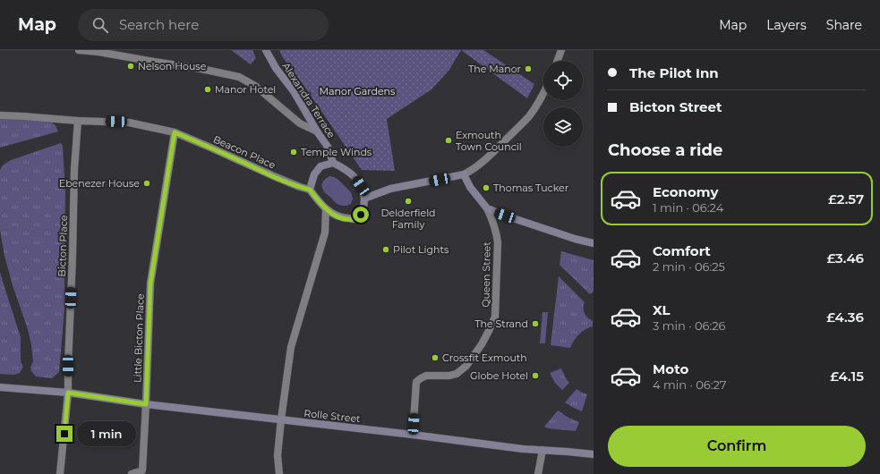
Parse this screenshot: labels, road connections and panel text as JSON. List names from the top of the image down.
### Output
{
  "streets": {
    "main road": ["Alexandra Terrace", "Rolle Street"],
    "street": [
      "Beacon Place",
      "Bicton Place",
      "Queen Street",
      "Little Bicton Place"
    ]
  },
  "crossings": [
    ["Alexandra Terrace", "Beacon Place"],
    ["Beacon Place", "Bicton Place"],
    ["Beacon Place", "Little Bicton Place"],
    ["Bicton Place", "Rolle Street"],
    ["Queen Street", "Rolle Street"],
    ["Little Bicton Place", "Rolle Street"]
  ],
  "parks": ["Manor Gardens"],
  "places": [
    "Nelson House",
    "The Manor",
    "Manor Hotel",
    "Exmouth Town Council",
    "Temple Winds",
    "Ebenezer House",
    "Thomas Tucker",
    "Delderfield Family",
    "Pilot Lights",
    "The Strand",
    "Crossfit Exmouth",
    "Globe Hotel"
  ],
  "page": {
    "header": "Map",
    "search": "Search here",
    "nav": ["Map", "Layers", "Share"],
    "banner": ["The Pilot Inn", "Bicton Street"],
    "heading": "Choose a ride",
    "list": [
      {
        "name": "Economy",
        "note": "1 min · 06:24",
        "value": "£2.57"
      },
      {
        "name": "Comfort",
        "note": "2 min · 06:25",
        "value": "£3.46"
      },
      {
        "name": "XL",
        "note": "3 min · 06:26",
        "value": "£4.36"
      },
      {
        "name": "Moto",
        "note": "4 min · 06:27",
        "value": "£4.15"
      }
    ],
    "buttons": "Confirm",
    "bubble": "1 min"
  }
}
